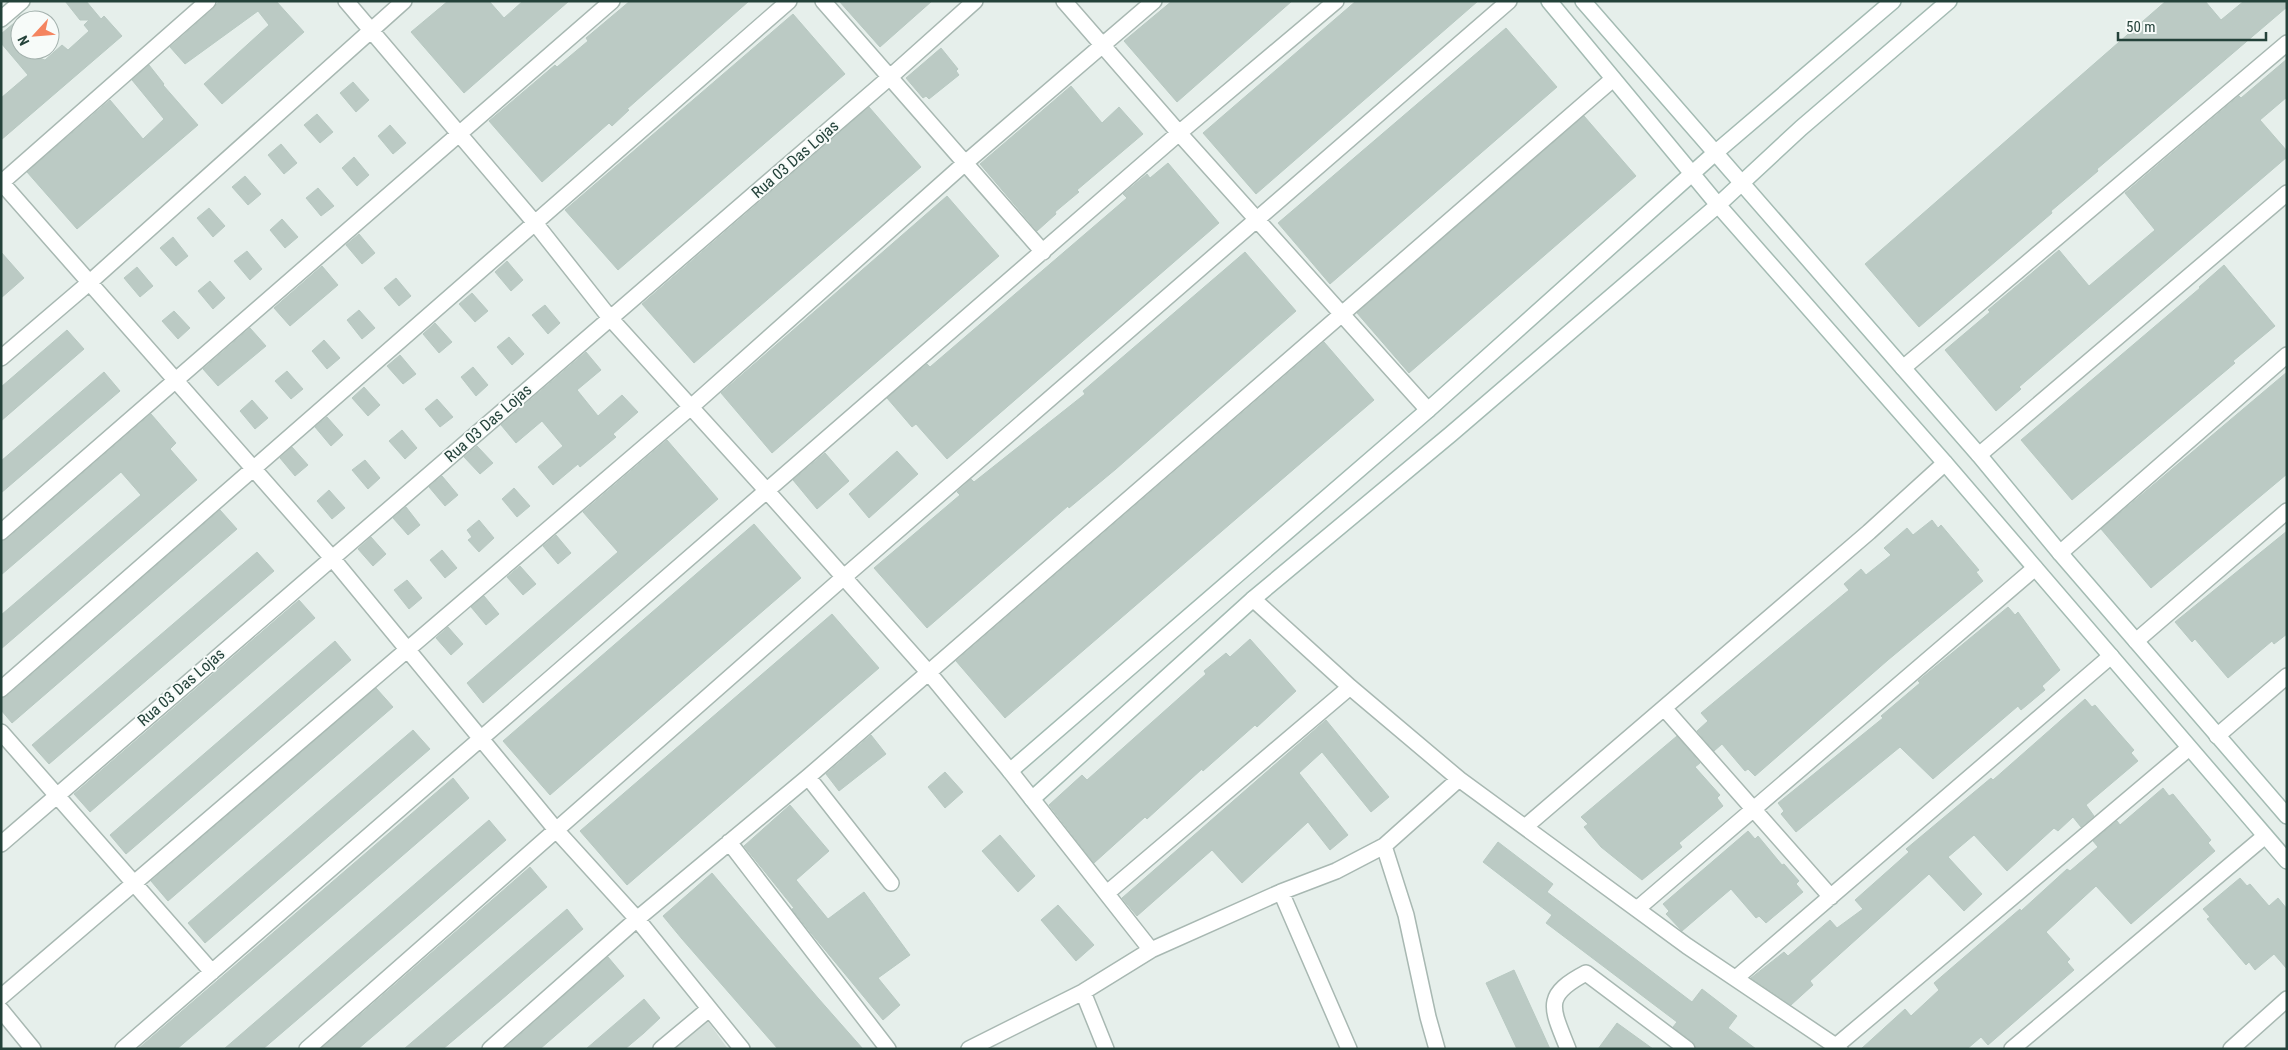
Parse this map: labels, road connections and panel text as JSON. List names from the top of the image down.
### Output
{
  "streets": {
    "street": ["Rua 03 Das Lojas"]
  },
  "scale_bar": "50 m",
  "north": "bottom left"
}
